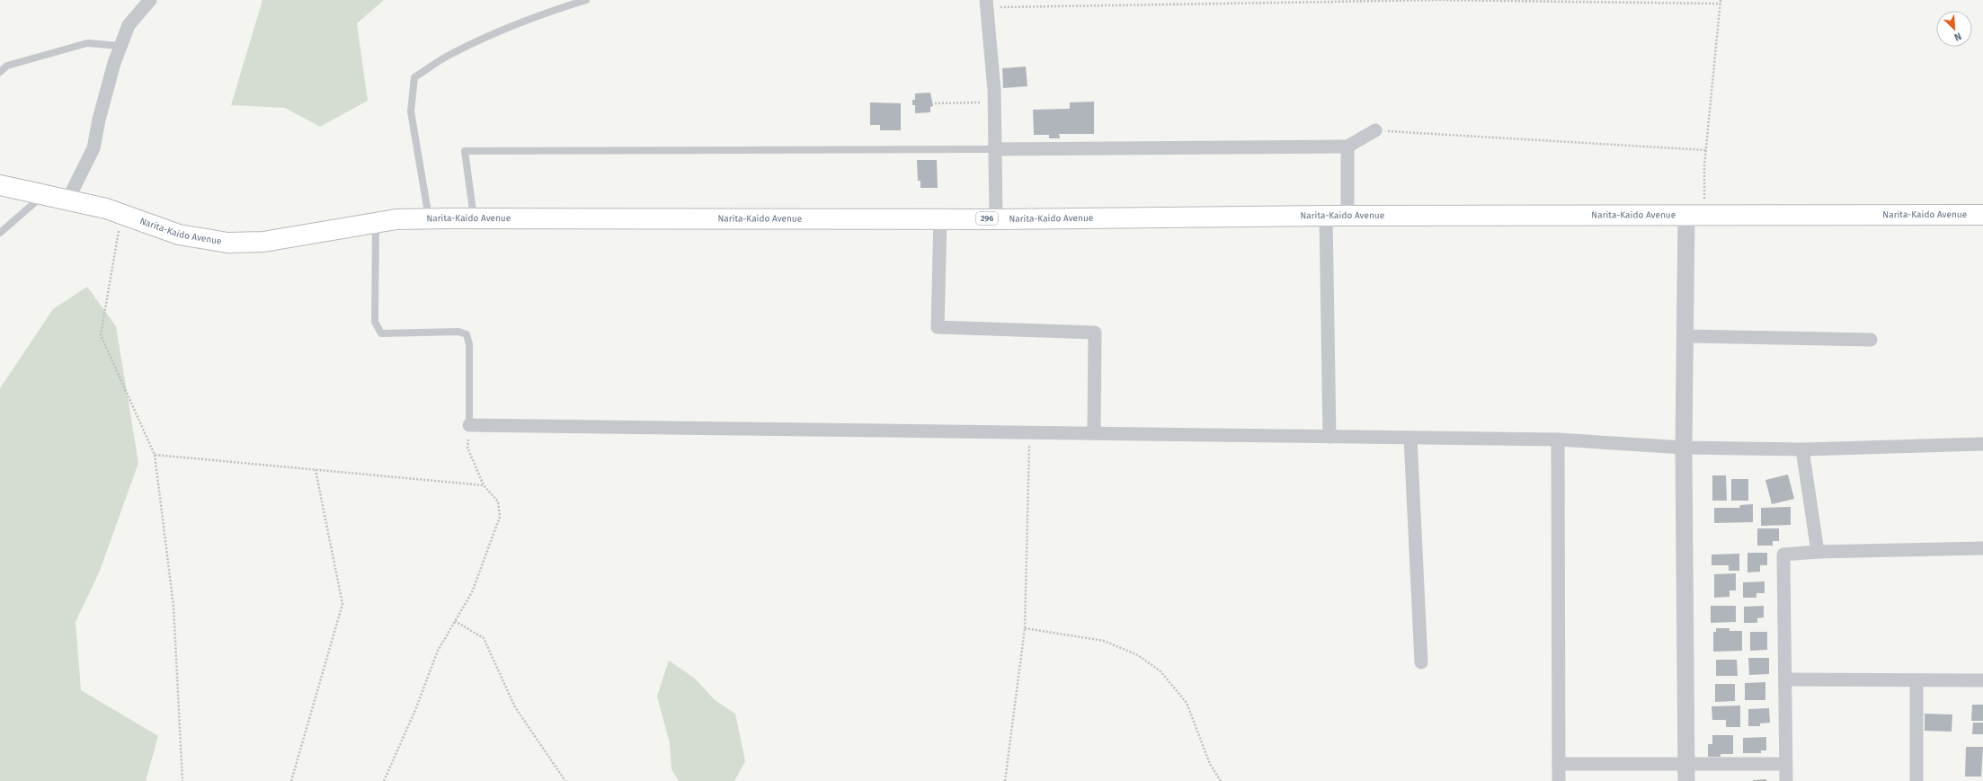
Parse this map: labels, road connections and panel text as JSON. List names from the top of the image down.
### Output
{
  "streets": {
    "highway": ["Narita-Kaido Avenue", "296"]
  },
  "north": "bottom right"
}
